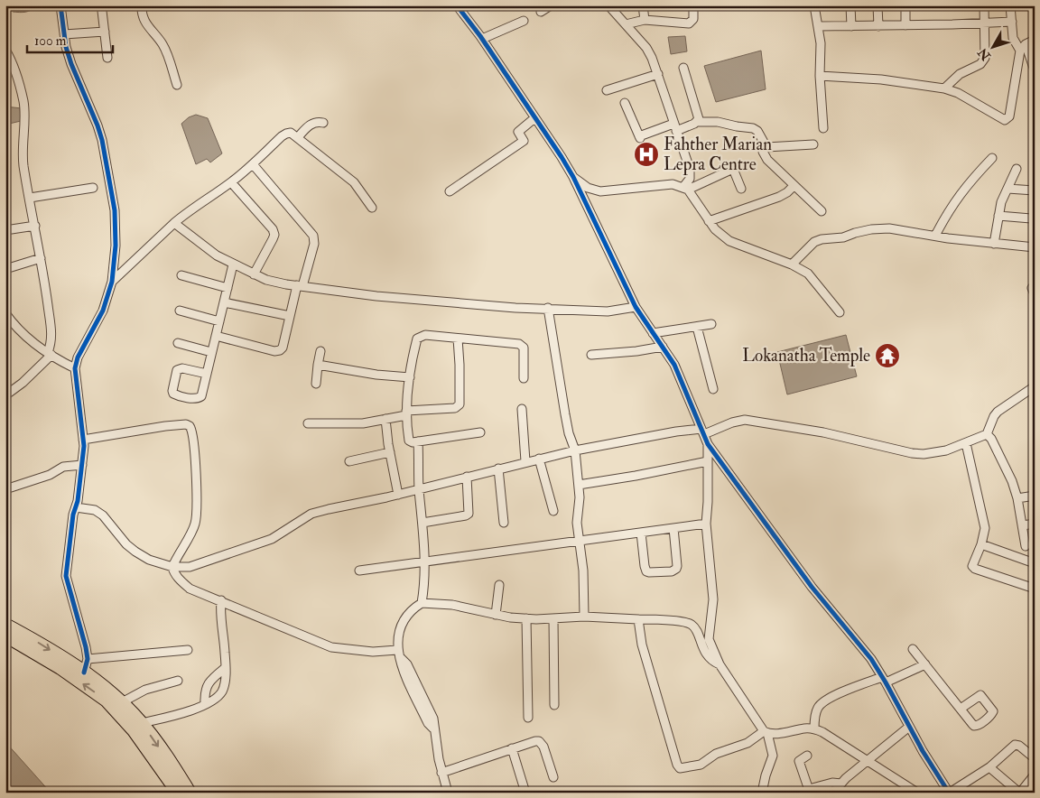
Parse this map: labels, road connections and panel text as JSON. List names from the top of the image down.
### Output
{
  "places": {
    "hospital": ["Fahther Marian Lepra Centre"],
    "temple": ["Lokanatha Temple"]
  },
  "scale_bar": "100 m",
  "north": "bottom left"
}
